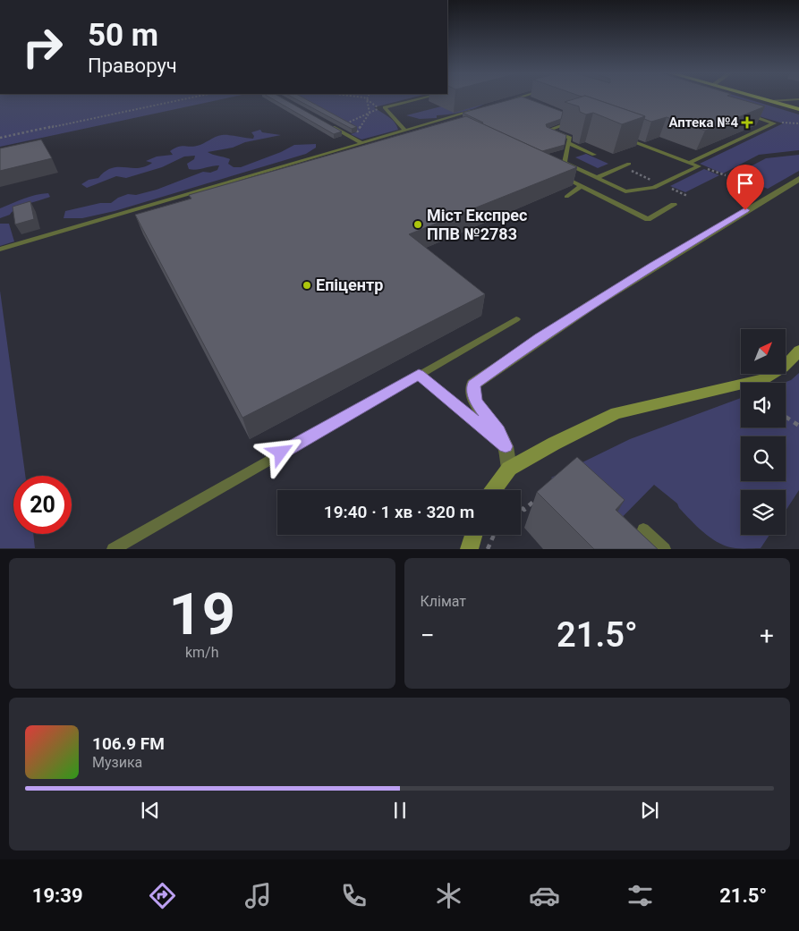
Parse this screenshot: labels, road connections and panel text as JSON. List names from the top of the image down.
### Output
{
  "places": {
    "health": ["Аптека №4"],
    "other": ["Міст Експрес ППВ №2783", "Епіцентр"]
  },
  "north": "top right",
  "page": {
    "turn": ["50 m", "Праворуч"],
    "limit": "20",
    "trip": "19:40 · 1 хв · 320 m",
    "tile": [
      ["19", "km/h"],
      "Клімат"
    ],
    "heat": ["−", "21.5°", "+"],
    "song": ["106.9 FM", "Музика"],
    "tabs": ["19:39", "21.5°"]
  }
}
